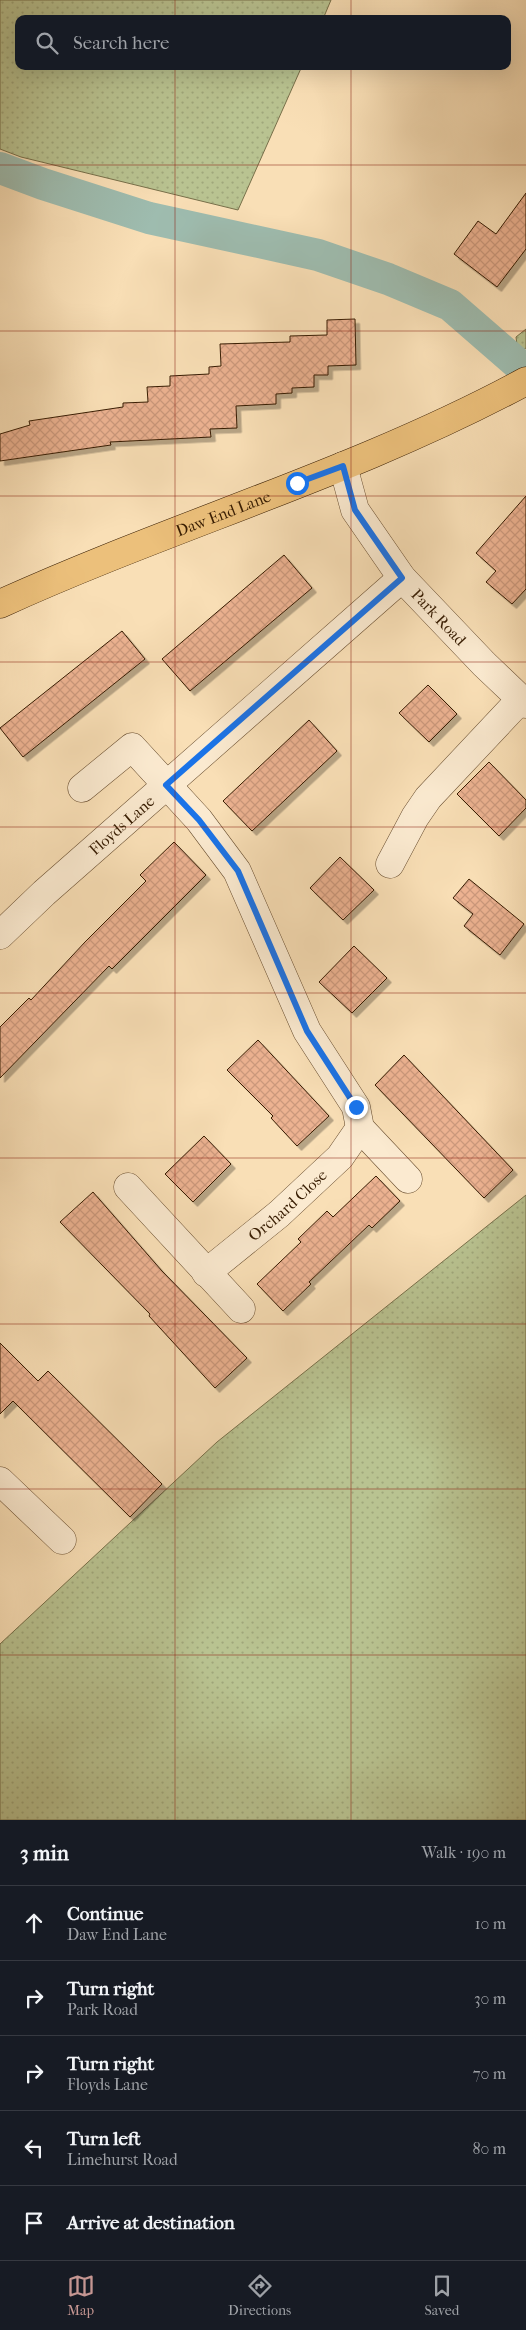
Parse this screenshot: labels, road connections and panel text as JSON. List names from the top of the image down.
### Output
{
  "streets": {
    "main road": ["Daw End Lane"],
    "street": ["Park Road", "Floyds Lane", "Orchard Close"]
  },
  "crossings": [
    ["Daw End Lane", "Park Road"],
    ["Park Road", "Floyds Lane"]
  ],
  "page": {
    "search": "Search here",
    "heading": ["3 min", "Walk · 190 m"],
    "list": [
      ["Continue", "Daw End Lane", "10 m"],
      ["Turn right", "Park Road", "30 m"],
      ["Turn right", "Floyds Lane", "70 m"],
      ["Turn left", "Limehurst Road", "80 m"],
      "Arrive at destination"
    ],
    "nav": ["Map", "Directions", "Saved"]
  }
}
